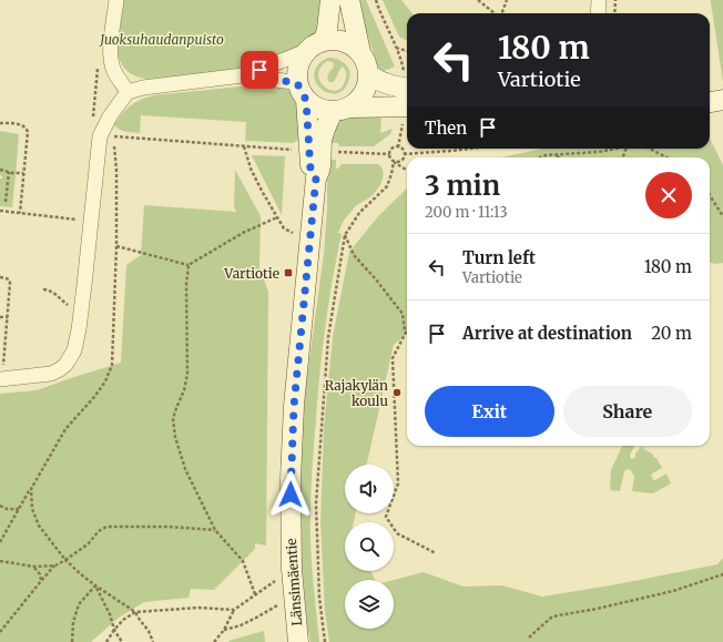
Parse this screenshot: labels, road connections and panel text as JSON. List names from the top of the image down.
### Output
{
  "streets": {
    "main road": ["Länsimäentie"]
  },
  "parks": ["Juoksuhaudanpuisto"],
  "places": {
    "transit": ["Vartiotie"],
    "other": ["Rajakylän koulu"]
  },
  "page": {
    "turn": ["180 m", "Vartiotie"],
    "then": "Then",
    "heading": ["3 min", "200 m · 11:13"],
    "list": [
      {
        "name": "Turn left",
        "note": "Vartiotie",
        "value": "180 m"
      },
      {
        "name": "Arrive at destination",
        "value": "20 m"
      }
    ],
    "buttons": ["Exit", "Share"]
  }
}
